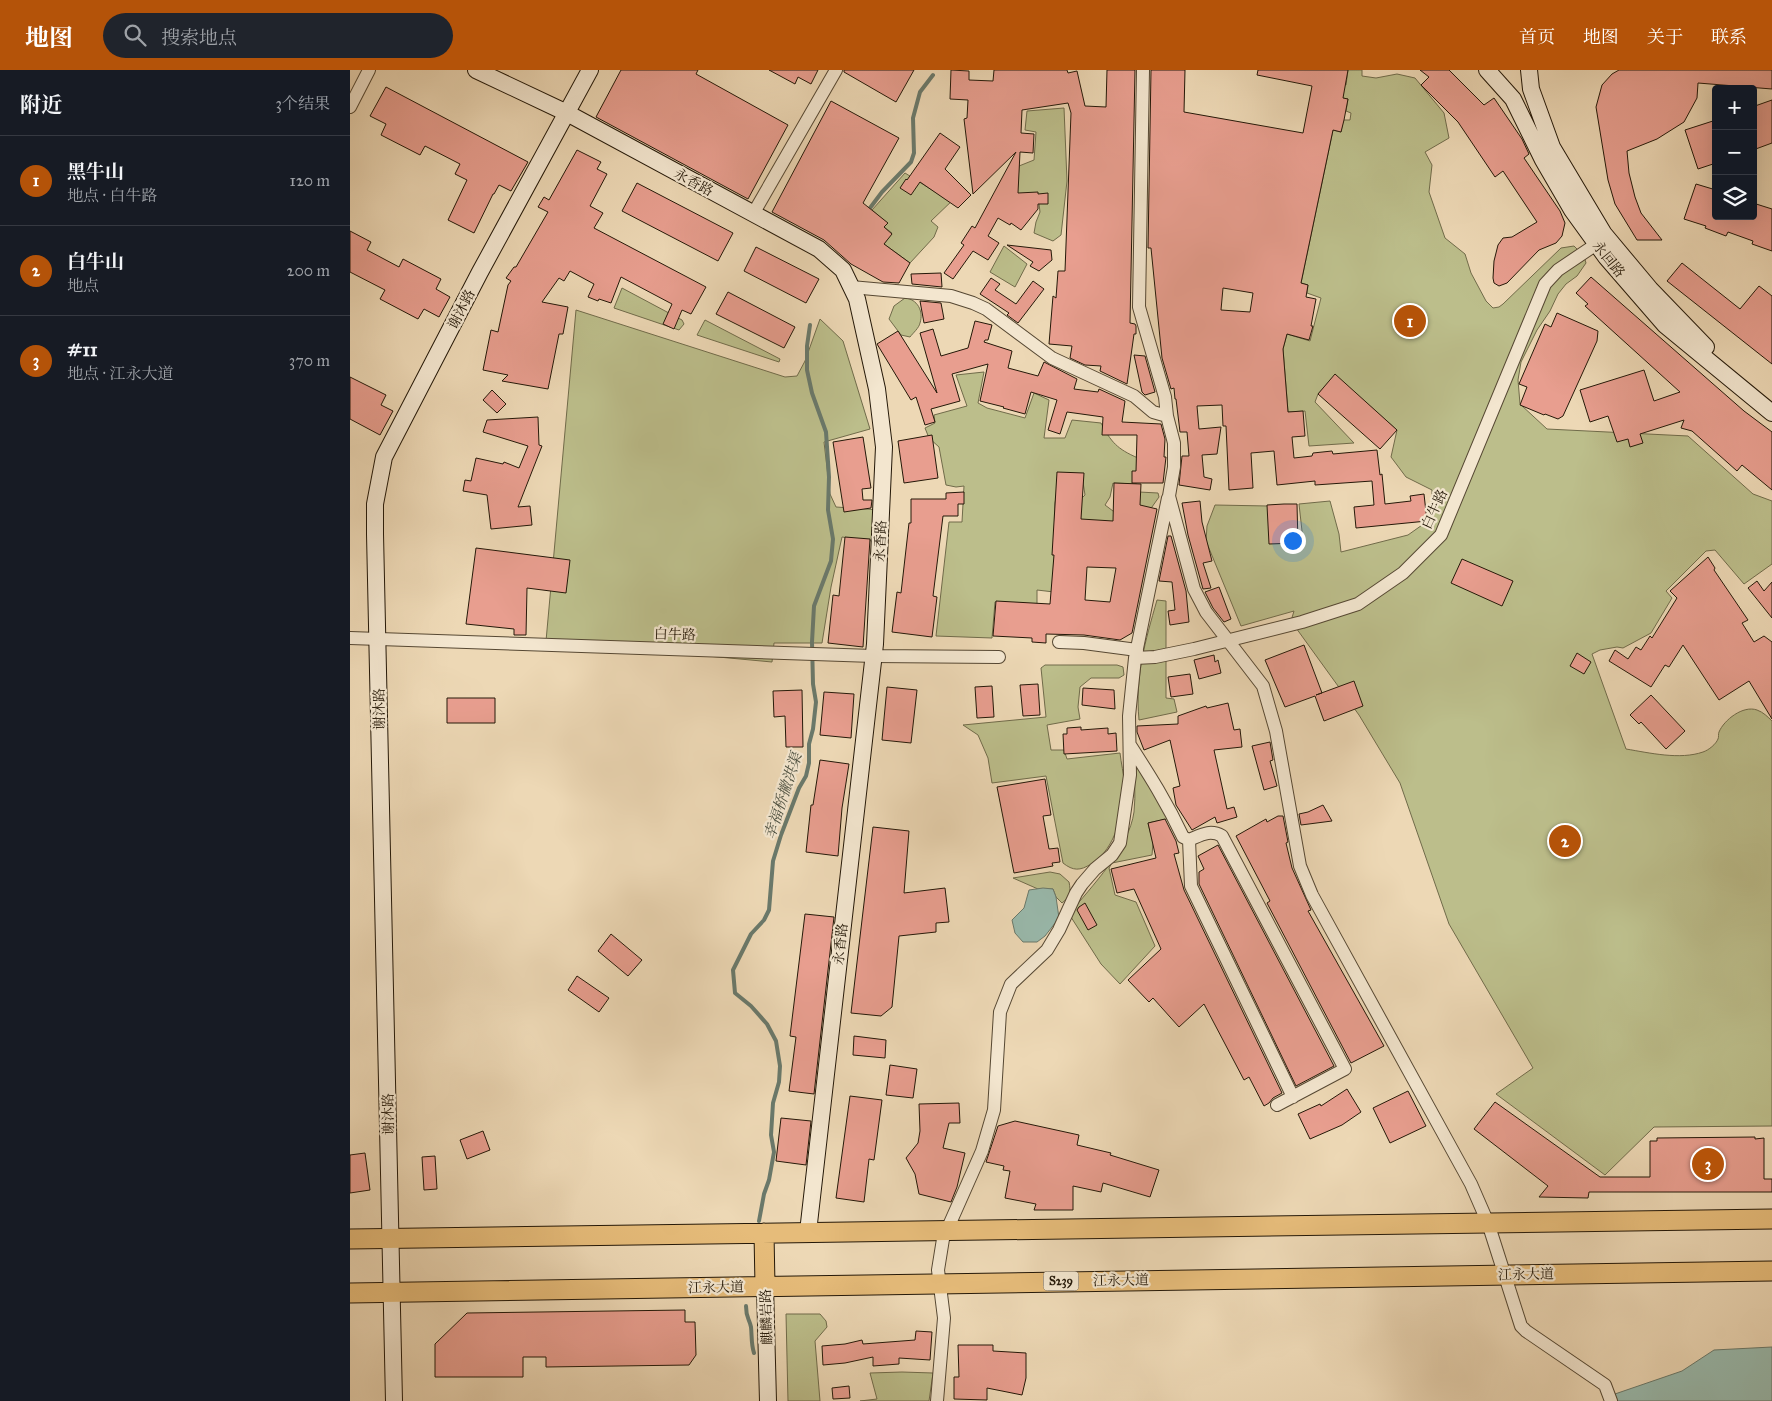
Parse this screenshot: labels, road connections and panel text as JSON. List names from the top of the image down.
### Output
{
  "streets": {
    "main road": [
      "永香路",
      "永回路",
      "谢沐路",
      "江永大道",
      "S239",
      "麒麟岩路"
    ],
    "street": ["白牛路"]
  },
  "crossings": [
    ["永香路", "谢沐路"],
    ["永香路", "白牛路"],
    ["永回路", "白牛路"],
    ["谢沐路", "白牛路"],
    ["谢沐路", "江永大道"],
    ["江永大道", "麒麟岩路"]
  ],
  "water": ["幸福桥撇洪渠"],
  "page": {
    "header": "地图",
    "search": "搜索地点",
    "nav": [
      "首页",
      "地图",
      "关于",
      "联系"
    ],
    "heading": ["附近", "3个结果"],
    "map_buttons": ["+", "−"],
    "list": [
      {
        "mark": "1",
        "name": "黑牛山",
        "note": "地点 · 白牛路",
        "value": "120 m"
      },
      {
        "mark": "2",
        "name": "白牛山",
        "note": "地点",
        "value": "200 m"
      },
      {
        "mark": "3",
        "name": "#11",
        "note": "地点 · 江永大道",
        "value": "370 m"
      }
    ],
    "pins": ["1", "2", "3"]
  }
}
